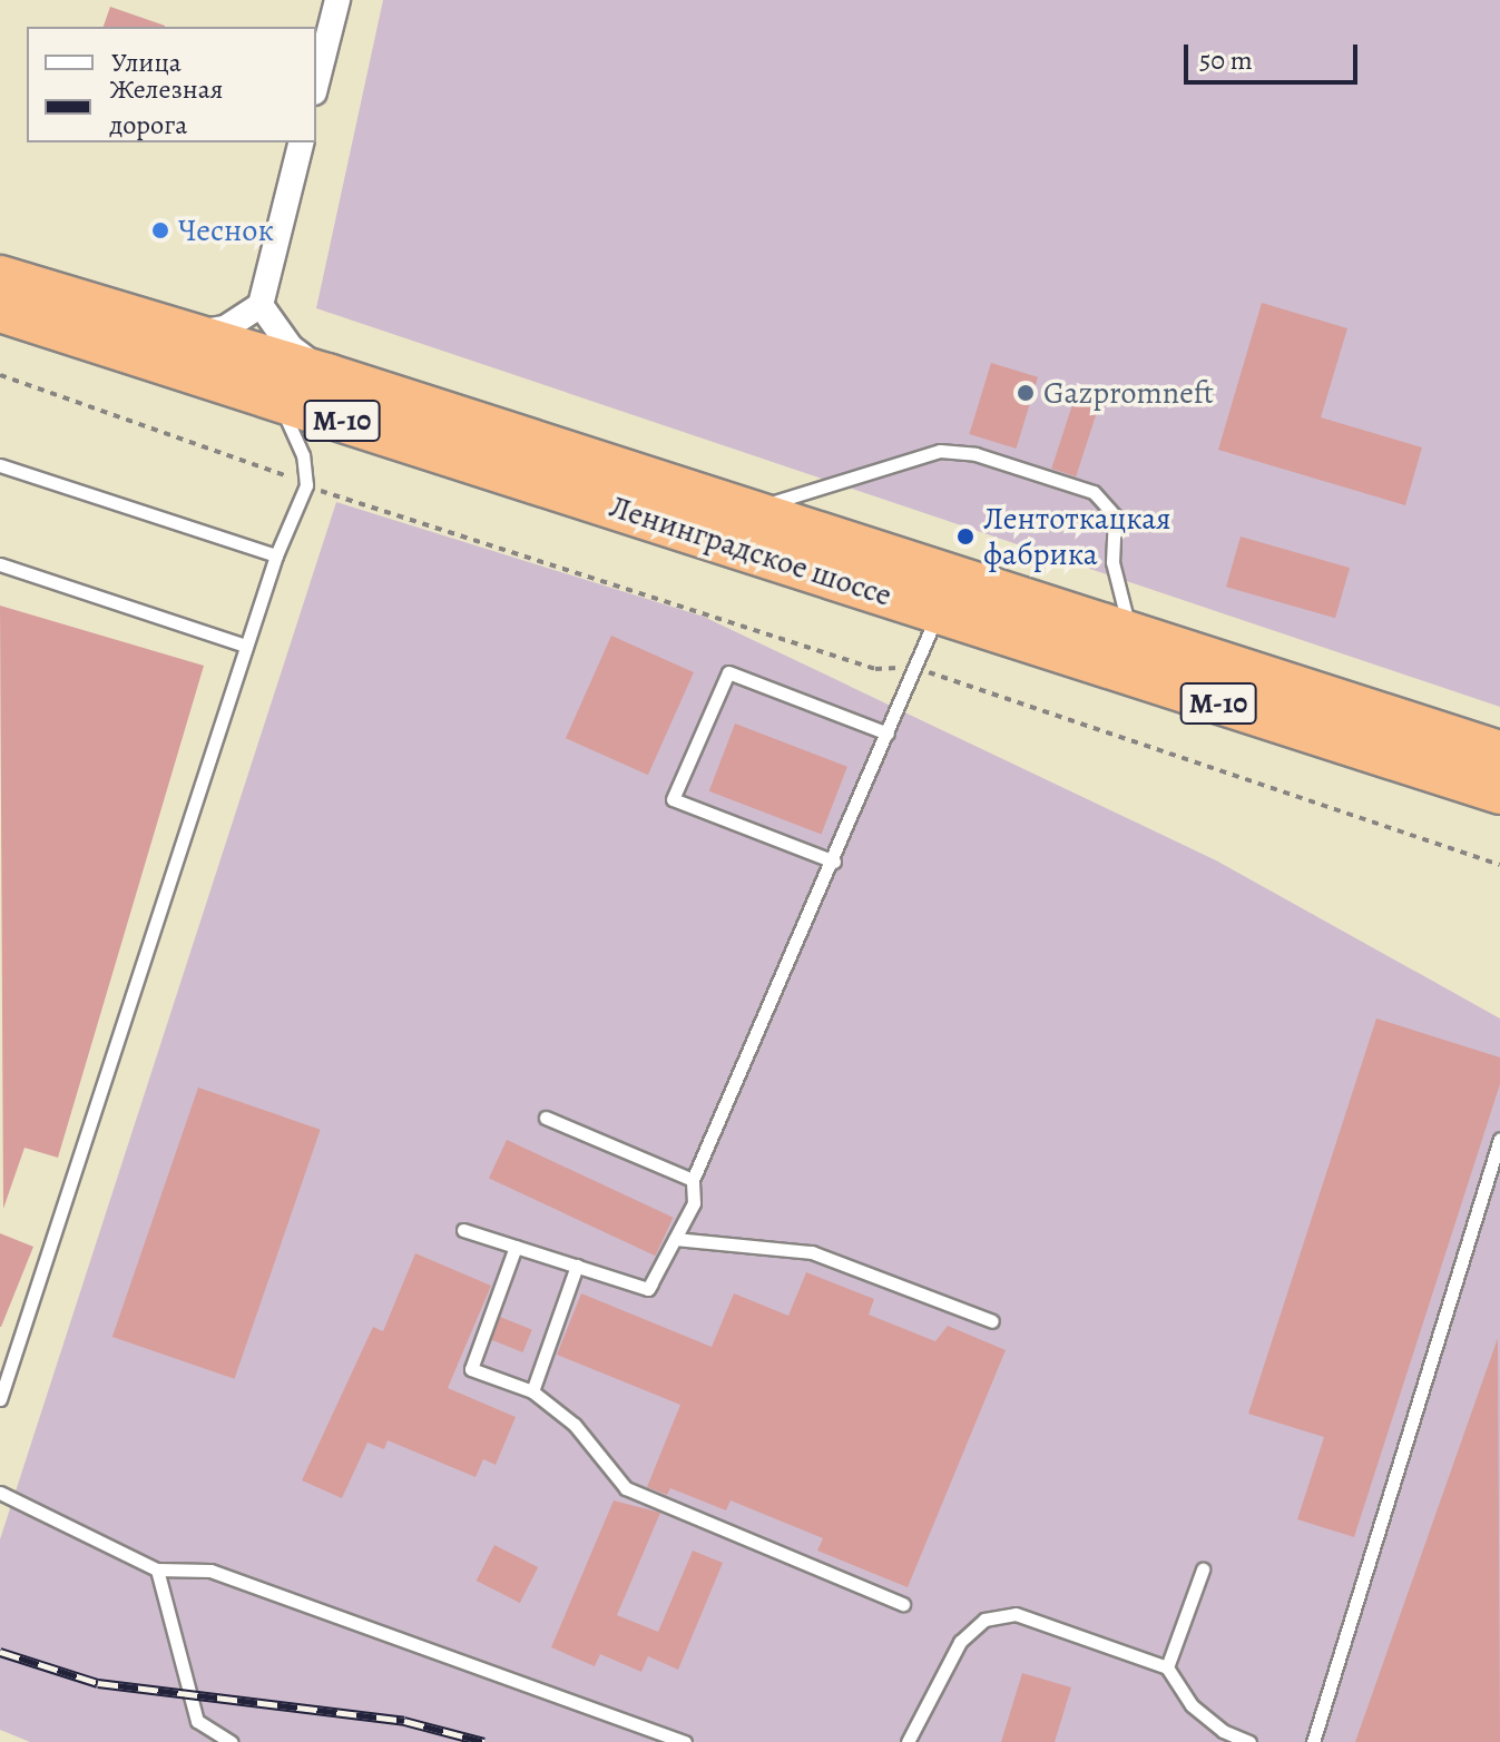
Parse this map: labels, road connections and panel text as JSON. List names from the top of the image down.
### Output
{
  "streets": {
    "highway": ["М-10", "Ленинградское шоссе"]
  },
  "places": ["Чеснок", "Gazpromneft", "Лентоткацкая фабрика"],
  "legend": ["Улица", "Железная дорога"],
  "scale_bar": "50 m"
}
